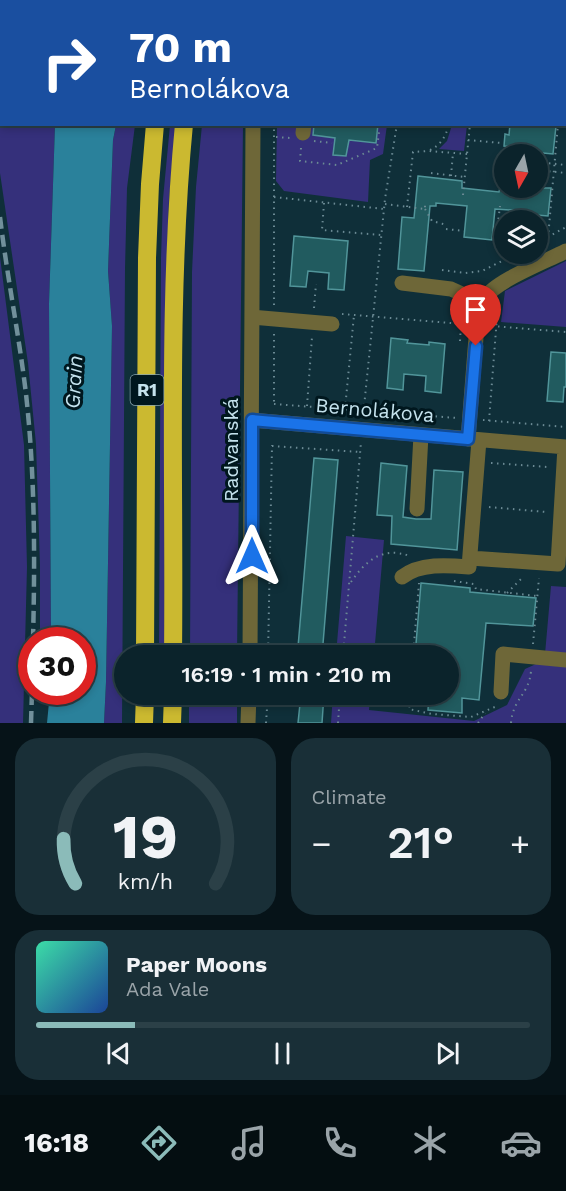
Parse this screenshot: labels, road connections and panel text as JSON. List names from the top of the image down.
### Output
{
  "streets": {
    "highway": ["R1"],
    "street": ["Bernolákova", "Radvanská"]
  },
  "crossings": [
    ["Bernolákova", "Radvanská"]
  ],
  "water": ["Grain"],
  "north": "bottom",
  "page": {
    "turn": ["70 m", "Bernolákova"],
    "limit": "30",
    "trip": "16:19 · 1 min · 210 m",
    "tile": "Climate",
    "heat": ["−", "21°", "+"],
    "song": ["Paper Moons", "Ada Vale"],
    "tabs": "16:18",
    "gauge": ["19", "km/h"]
  }
}
